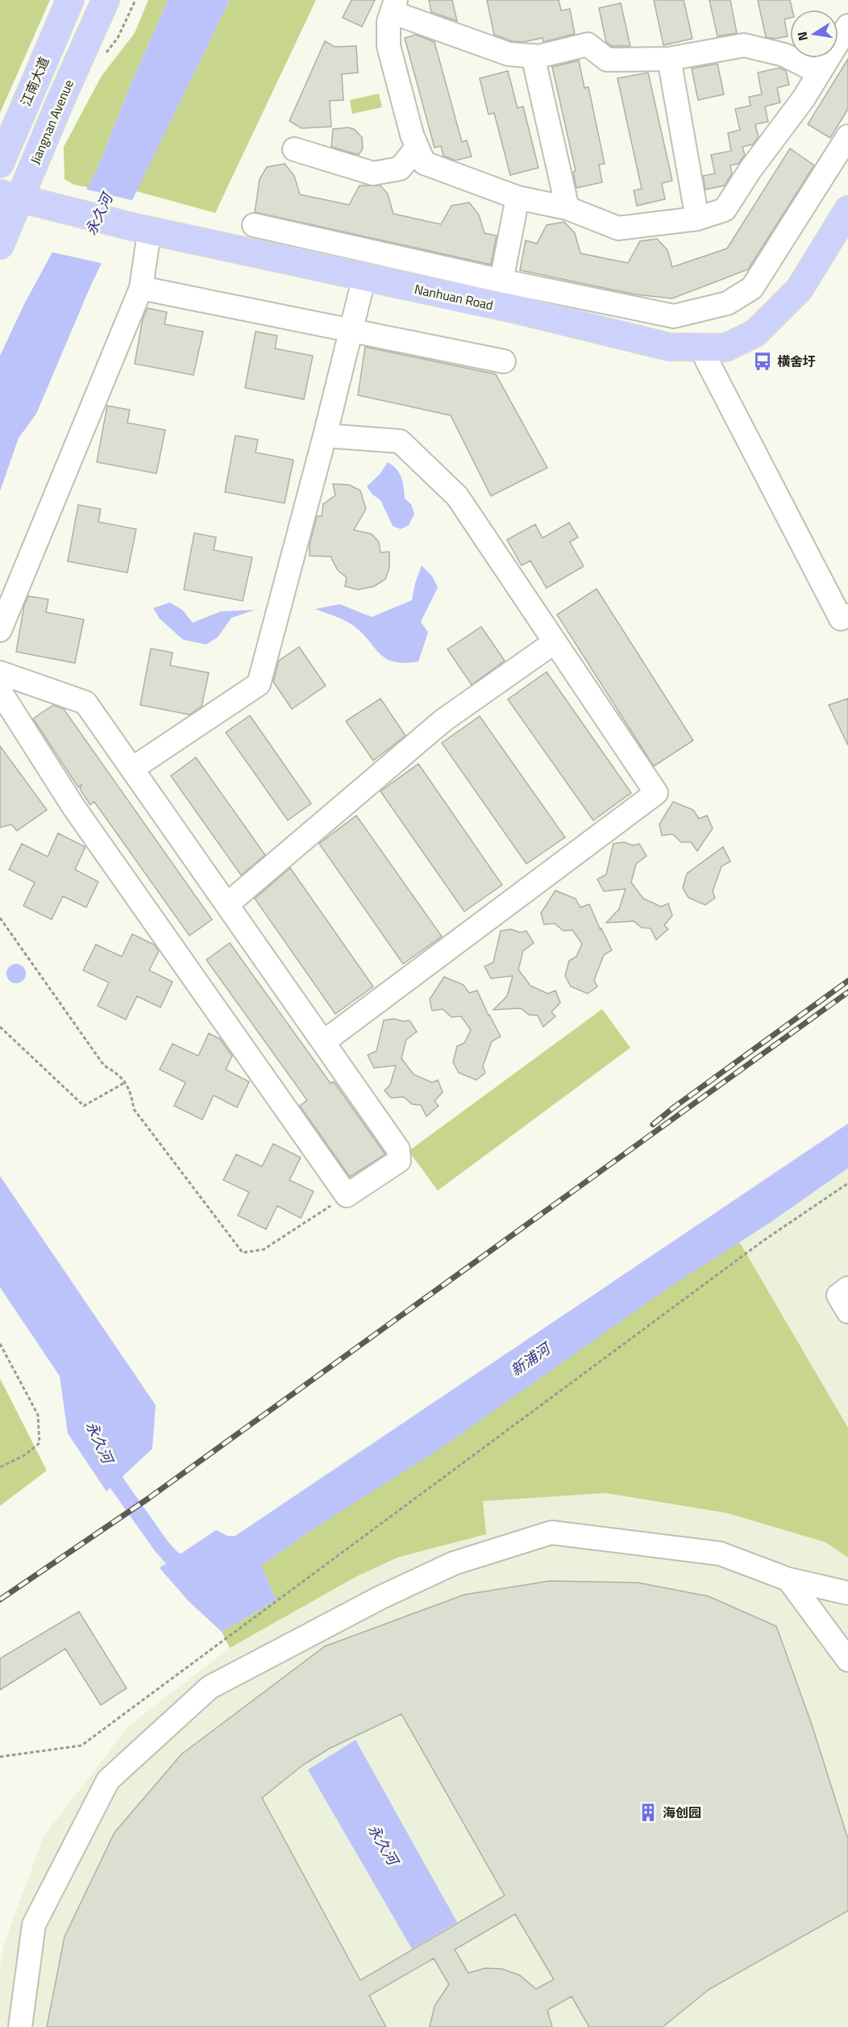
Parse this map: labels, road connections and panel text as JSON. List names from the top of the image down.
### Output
{
  "streets": {
    "main road": ["江南大道", "Jiangnan Avenue", "Nanhuan Road"]
  },
  "crossings": [
    ["Jiangnan Avenue", "Nanhuan Road"]
  ],
  "water": ["永久河", "新浦河"],
  "places": {
    "bus stop": ["横舍圩"],
    "building": ["海创园"]
  },
  "north": "left"
}
